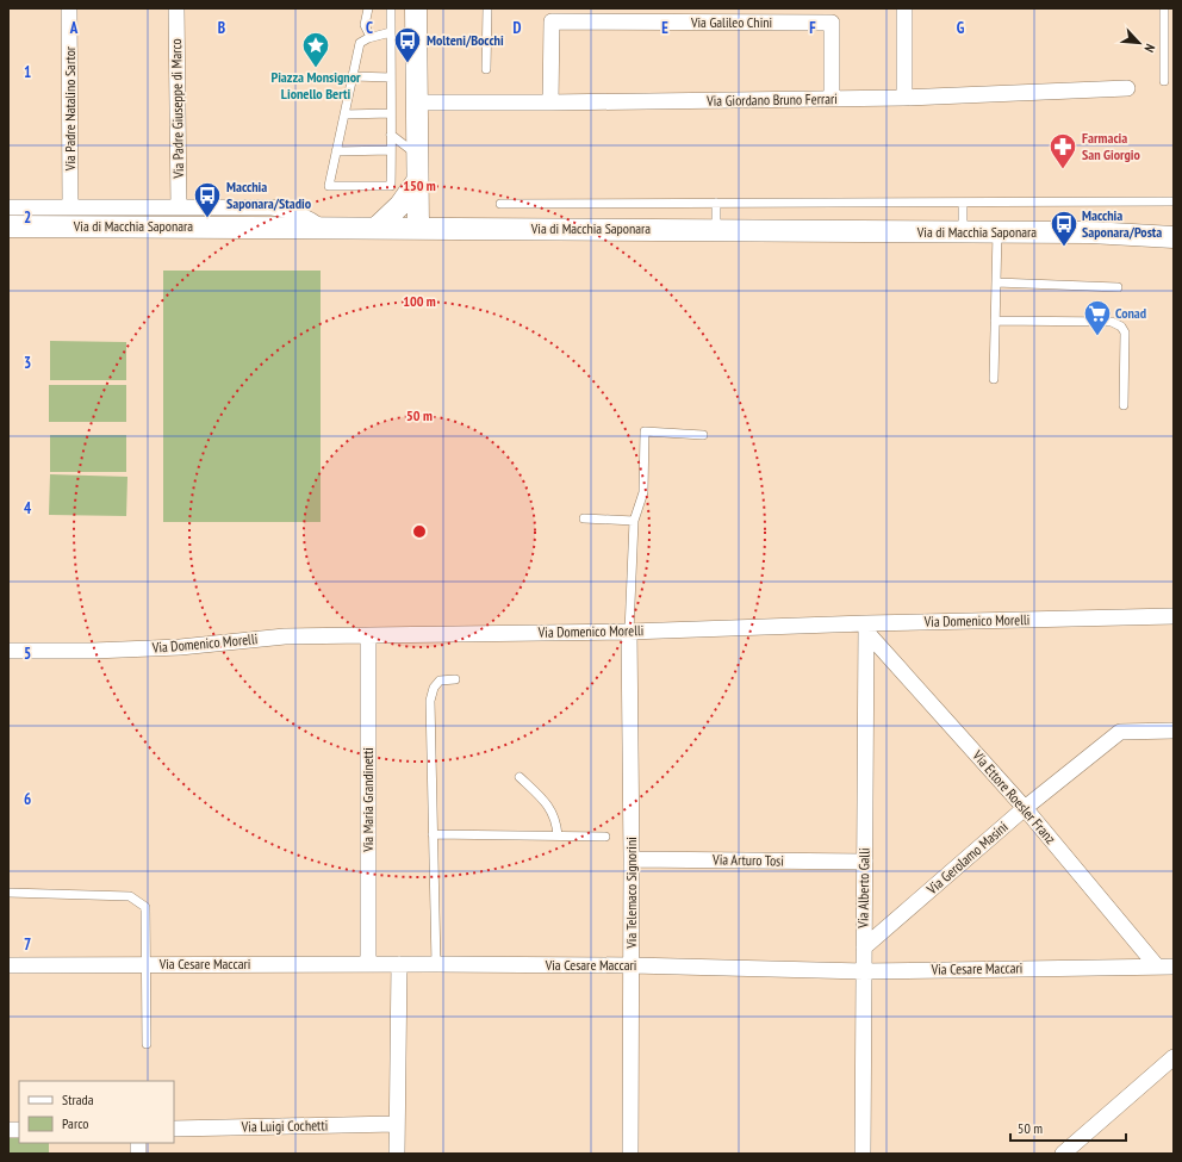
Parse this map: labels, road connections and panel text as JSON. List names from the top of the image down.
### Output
{
  "streets": {
    "street": [
      "Via Galileo Chini",
      "Via Giordano Bruno Ferrari",
      "Via Padre Natalino Sartor",
      "Via Padre Giuseppe di Marco",
      "Via di Macchia Saponara",
      "Via Domenico Morelli",
      "Via Ettore Roesler Franz",
      "Via Maria Grandinetti",
      "Via Gerolamo Masini",
      "Via Arturo Tosi",
      "Via Alberto Galli",
      "Via Telemaco Signorini",
      "Via Cesare Maccari",
      "Via Luigi Cochetti"
    ]
  },
  "crossings": [
    ["Via Galileo Chini", "Via Giordano Bruno Ferrari"],
    ["Via Domenico Morelli", "Via Ettore Roesler Franz"],
    ["Via Domenico Morelli", "Via Maria Grandinetti"],
    ["Via Domenico Morelli", "Via Alberto Galli"],
    ["Via Domenico Morelli", "Via Telemaco Signorini"],
    ["Via Ettore Roesler Franz", "Via Gerolamo Masini"],
    ["Via Ettore Roesler Franz", "Via Alberto Galli"],
    ["Via Ettore Roesler Franz", "Via Cesare Maccari"],
    ["Via Maria Grandinetti", "Via Cesare Maccari"],
    ["Via Gerolamo Masini", "Via Alberto Galli"],
    ["Via Arturo Tosi", "Via Alberto Galli"],
    ["Via Arturo Tosi", "Via Telemaco Signorini"],
    ["Via Alberto Galli", "Via Cesare Maccari"],
    ["Via Telemaco Signorini", "Via Cesare Maccari"]
  ],
  "places": {
    "bus stop": ["Molteni/Bocchi", "Macchia Saponara/Stadio", "Macchia Saponara/Posta"],
    "place": ["Piazza Monsignor Lionello Berti"],
    "pharmacy": ["Farmacia San Giorgio"],
    "supermarket": ["Conad"]
  },
  "legend": ["Strada", "Parco"],
  "scale_bar": "50 m",
  "north": "bottom right",
  "grid": {
    "columns": [
      "A",
      "B",
      "C",
      "D",
      "E",
      "F",
      "G"
    ],
    "rows": [
      "1",
      "2",
      "3",
      "4",
      "5",
      "6",
      "7"
    ]
  },
  "rings": ["150 m", "100 m", "50 m"]
}
